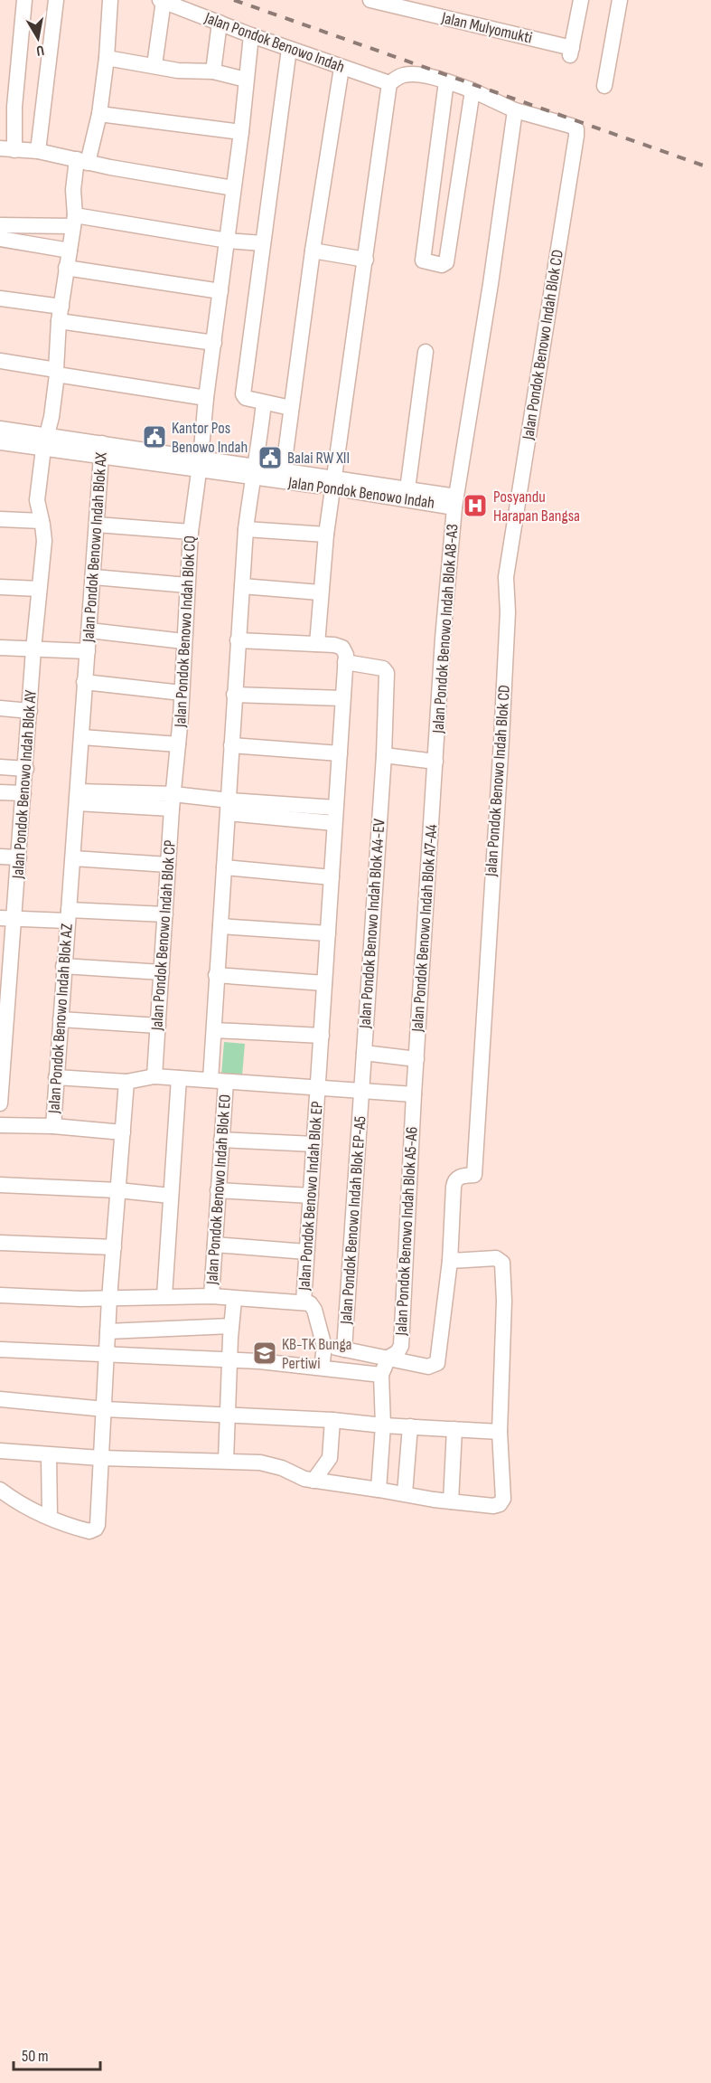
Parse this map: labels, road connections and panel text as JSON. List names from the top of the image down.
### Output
{
  "streets": {
    "street": [
      "Jalan Mulyomukti",
      "Jalan Pondok Benowo Indah",
      "Jalan Pondok Benowo Indah Blok CD",
      "Jalan Pondok Benowo Indah Blok AX",
      "Jalan Pondok Benowo Indah Blok A8-A3",
      "Jalan Pondok Benowo Indah Blok CQ",
      "Jalan Pondok Benowo Indah Blok AY",
      "Jalan Pondok Benowo Indah Blok A4-EV",
      "Jalan Pondok Benowo Indah Blok A7-A4",
      "Jalan Pondok Benowo Indah Blok CP",
      "Jalan Pondok Benowo Indah Blok AZ",
      "Jalan Pondok Benowo Indah Blok EO",
      "Jalan Pondok Benowo Indah Blok EP",
      "Jalan Pondok Benowo Indah Blok EP-A5",
      "Jalan Pondok Benowo Indah Blok A5-A6"
    ]
  },
  "crossings": [
    ["Jalan Pondok Benowo Indah", "Jalan Pondok Benowo Indah Blok AX"],
    ["Jalan Pondok Benowo Indah", "Jalan Pondok Benowo Indah Blok A8-A3"],
    ["Jalan Pondok Benowo Indah", "Jalan Pondok Benowo Indah Blok CQ"],
    ["Jalan Pondok Benowo Indah Blok CD", "Jalan Pondok Benowo Indah Blok A8-A3"],
    ["Jalan Pondok Benowo Indah Blok A8-A3", "Jalan Pondok Benowo Indah Blok A7-A4"],
    ["Jalan Pondok Benowo Indah Blok CQ", "Jalan Pondok Benowo Indah Blok CP"],
    ["Jalan Pondok Benowo Indah Blok A4-EV", "Jalan Pondok Benowo Indah Blok EP"],
    ["Jalan Pondok Benowo Indah Blok A4-EV", "Jalan Pondok Benowo Indah Blok EP-A5"],
    ["Jalan Pondok Benowo Indah Blok A7-A4", "Jalan Pondok Benowo Indah Blok A5-A6"]
  ],
  "places": {
    "public building": ["Kantor Pos Benowo Indah", "Balai RW XII"],
    "hospital": ["Posyandu Harapan Bangsa"],
    "school or university": ["KB-TK Bunga Pertiwi"]
  },
  "scale_bar": "50 m",
  "north": "bottom"
}
